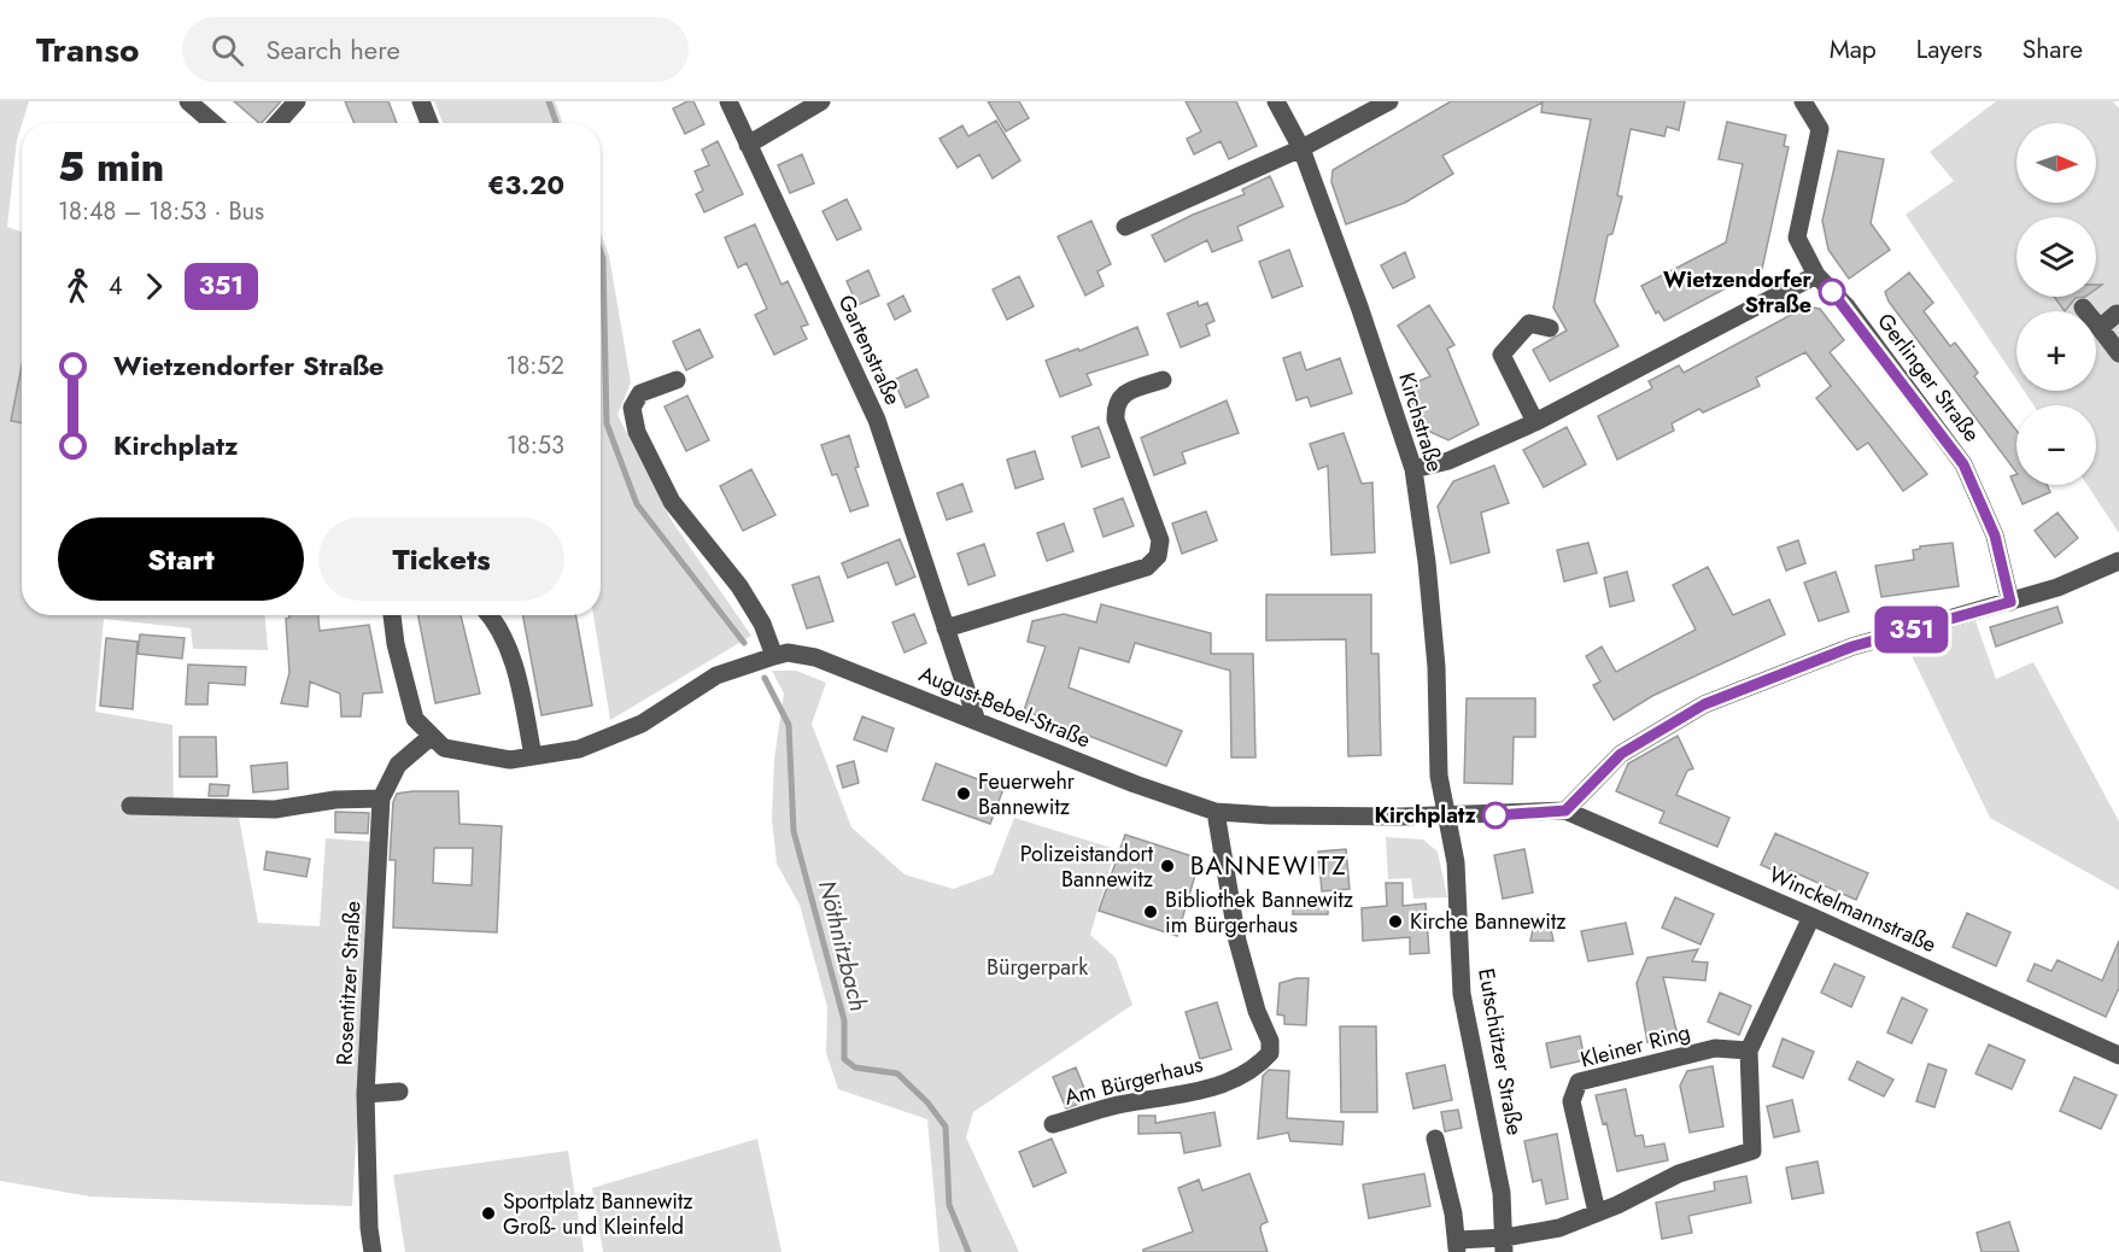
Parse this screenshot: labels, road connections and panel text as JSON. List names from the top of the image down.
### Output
{
  "streets": {
    "street": [
      "Gartenstraße",
      "Gerlinger Straße",
      "Kirchstraße",
      "August-Bebel-Straße",
      "Winckelmannstraße",
      "Rosentitzer Straße",
      "Kleiner Ring",
      "Eutschützer Straße",
      "Am Bürgerhaus"
    ]
  },
  "crossings": [
    ["Gartenstraße", "August-Bebel-Straße"],
    ["Kirchstraße", "Eutschützer Straße"],
    ["August-Bebel-Straße", "Rosentitzer Straße"],
    ["August-Bebel-Straße", "Am Bürgerhaus"]
  ],
  "districts": ["BANNEWITZ"],
  "water": ["Nöthnitzbach"],
  "parks": ["Bürgerpark"],
  "places": [
    "Wietzendorfer Straße",
    "Feuerwehr Bannewitz",
    "Kirchplatz",
    "Polizeistandort Bannewitz",
    "Bibliothek Bannewitz im Bürgerhaus",
    "Kirche Bannewitz",
    "Sportplatz Bannewitz Groß- und Kleinfeld"
  ],
  "lines": ["bus line 351"],
  "north": "right",
  "page": {
    "header": "Transo",
    "search": "Search here",
    "nav": ["Map", "Layers", "Share"],
    "on_map": "351",
    "map_buttons": ["+", "−"],
    "heading": ["5 min", "18:48 – 18:53 · Bus", "€3.20"],
    "legs": ["4", "351"],
    "list": [
      {
        "name": "Wietzendorfer Straße",
        "value": "18:52"
      },
      {
        "name": "Kirchplatz",
        "value": "18:53"
      }
    ],
    "buttons": ["Start", "Tickets"]
  }
}
